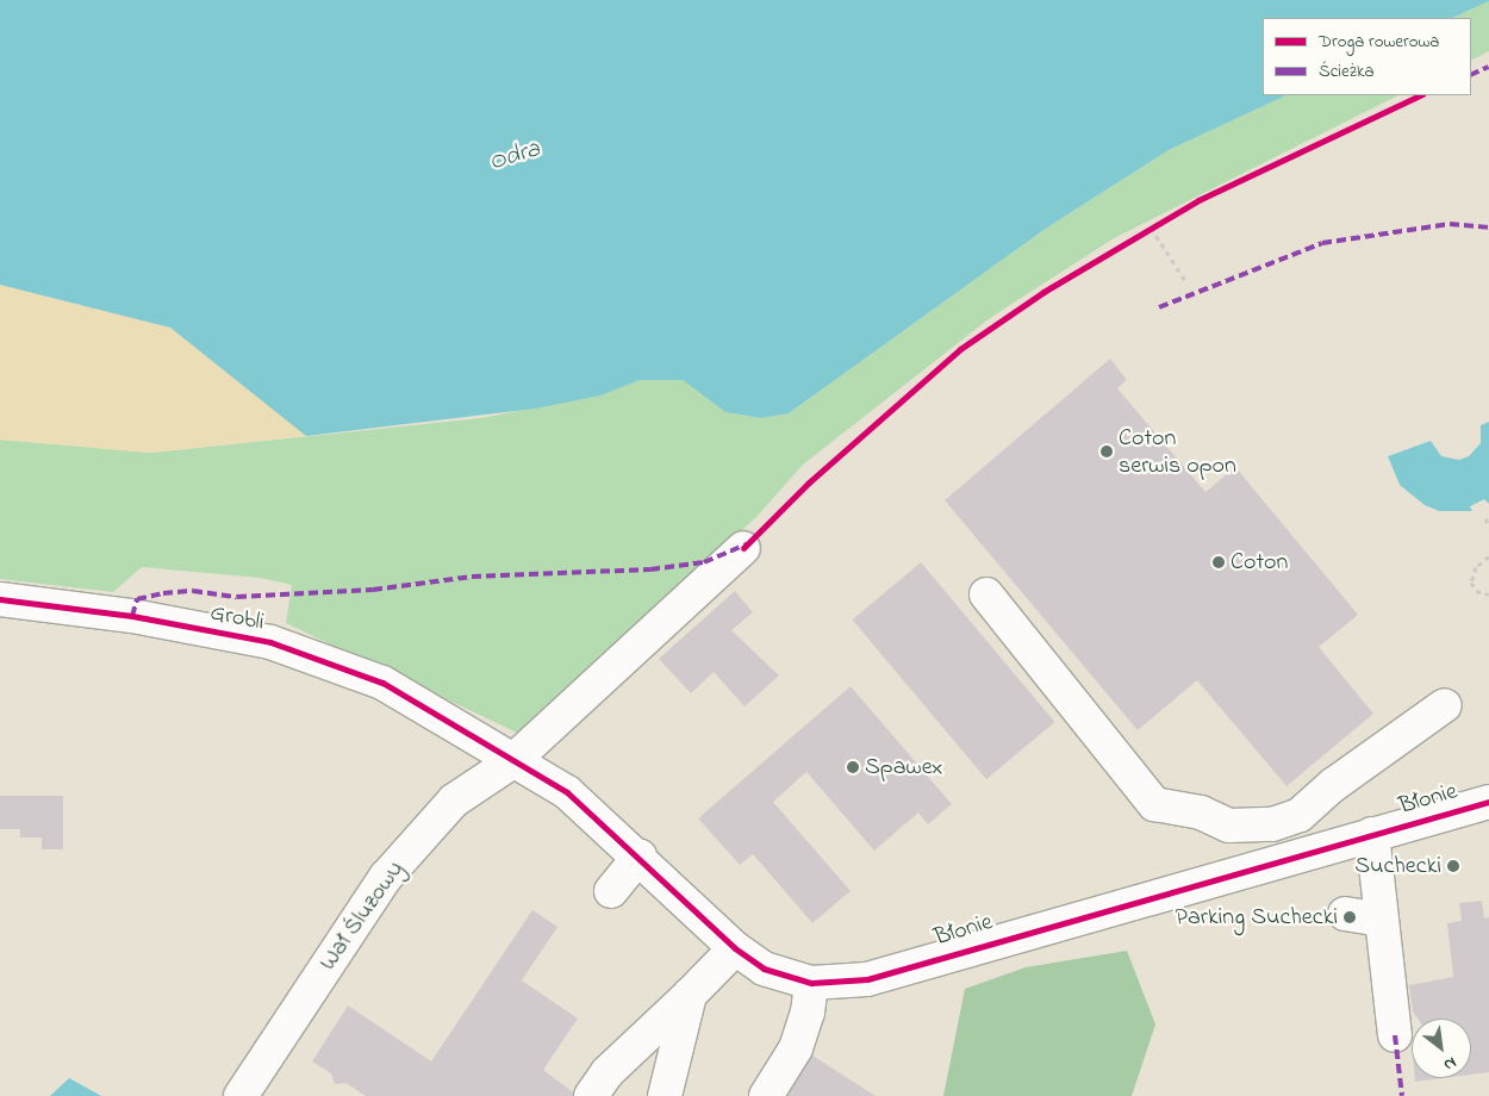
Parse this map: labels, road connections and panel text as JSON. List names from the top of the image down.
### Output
{
  "streets": {
    "street": ["Grobli", "Błonie", "Wał Śluzowy"]
  },
  "crossings": [
    ["Grobli", "Błonie"],
    ["Grobli", "Wał Śluzowy"],
    ["Błonie", "Wał Śluzowy"]
  ],
  "water": ["Odra"],
  "places": [
    "Coton serwis opon",
    "Coton",
    "Spawex",
    "Suchecki",
    "Parking Suchecki"
  ],
  "legend": ["Droga rowerowa", "Ścieżka"],
  "north": "bottom right"
}
